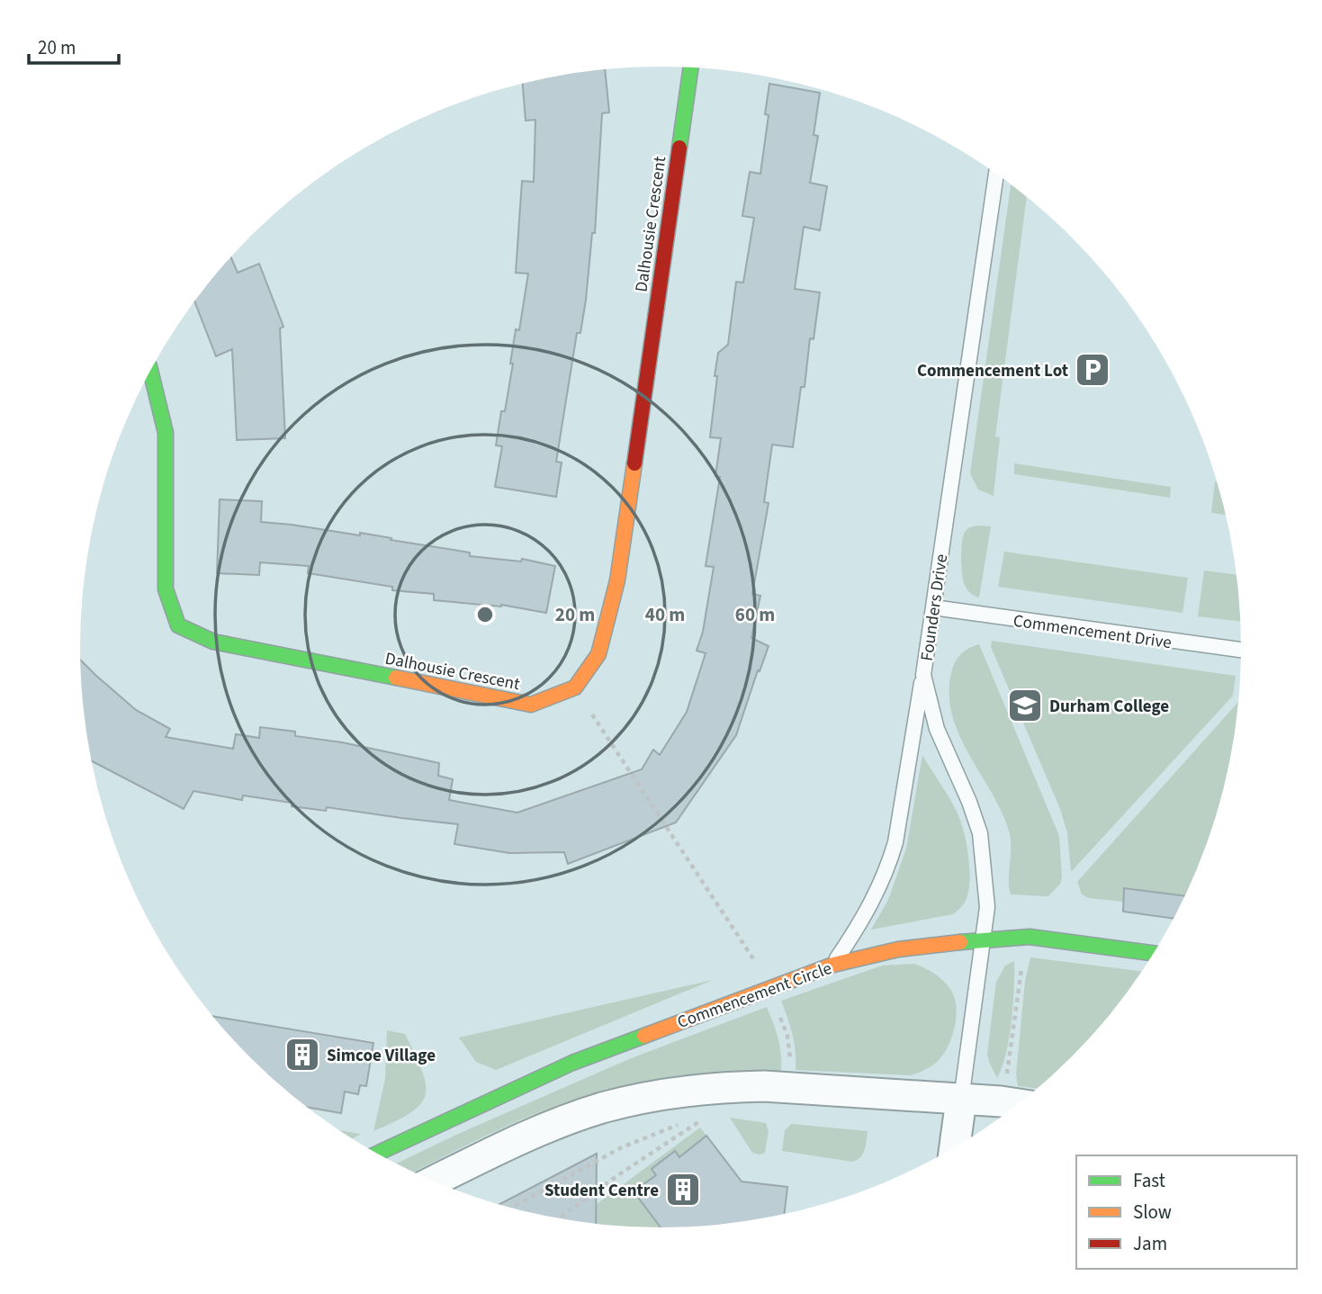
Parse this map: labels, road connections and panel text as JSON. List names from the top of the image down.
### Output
{
  "streets": {
    "street": ["Dalhousie Crescent", "Founders Drive", "Commencement Circle"],
    "lane": ["Commencement Drive"]
  },
  "crossings": [
    ["Founders Drive", "Commencement Drive"],
    ["Founders Drive", "Commencement Circle"]
  ],
  "places": {
    "parking": ["Commencement Lot"],
    "school or university": ["Durham College"],
    "building": ["Simcoe Village", "Student Centre"]
  },
  "legend": ["Fast", "Slow", "Jam"],
  "scale_bar": "20 m",
  "rings": ["20 m", "40 m", "60 m"]
}
